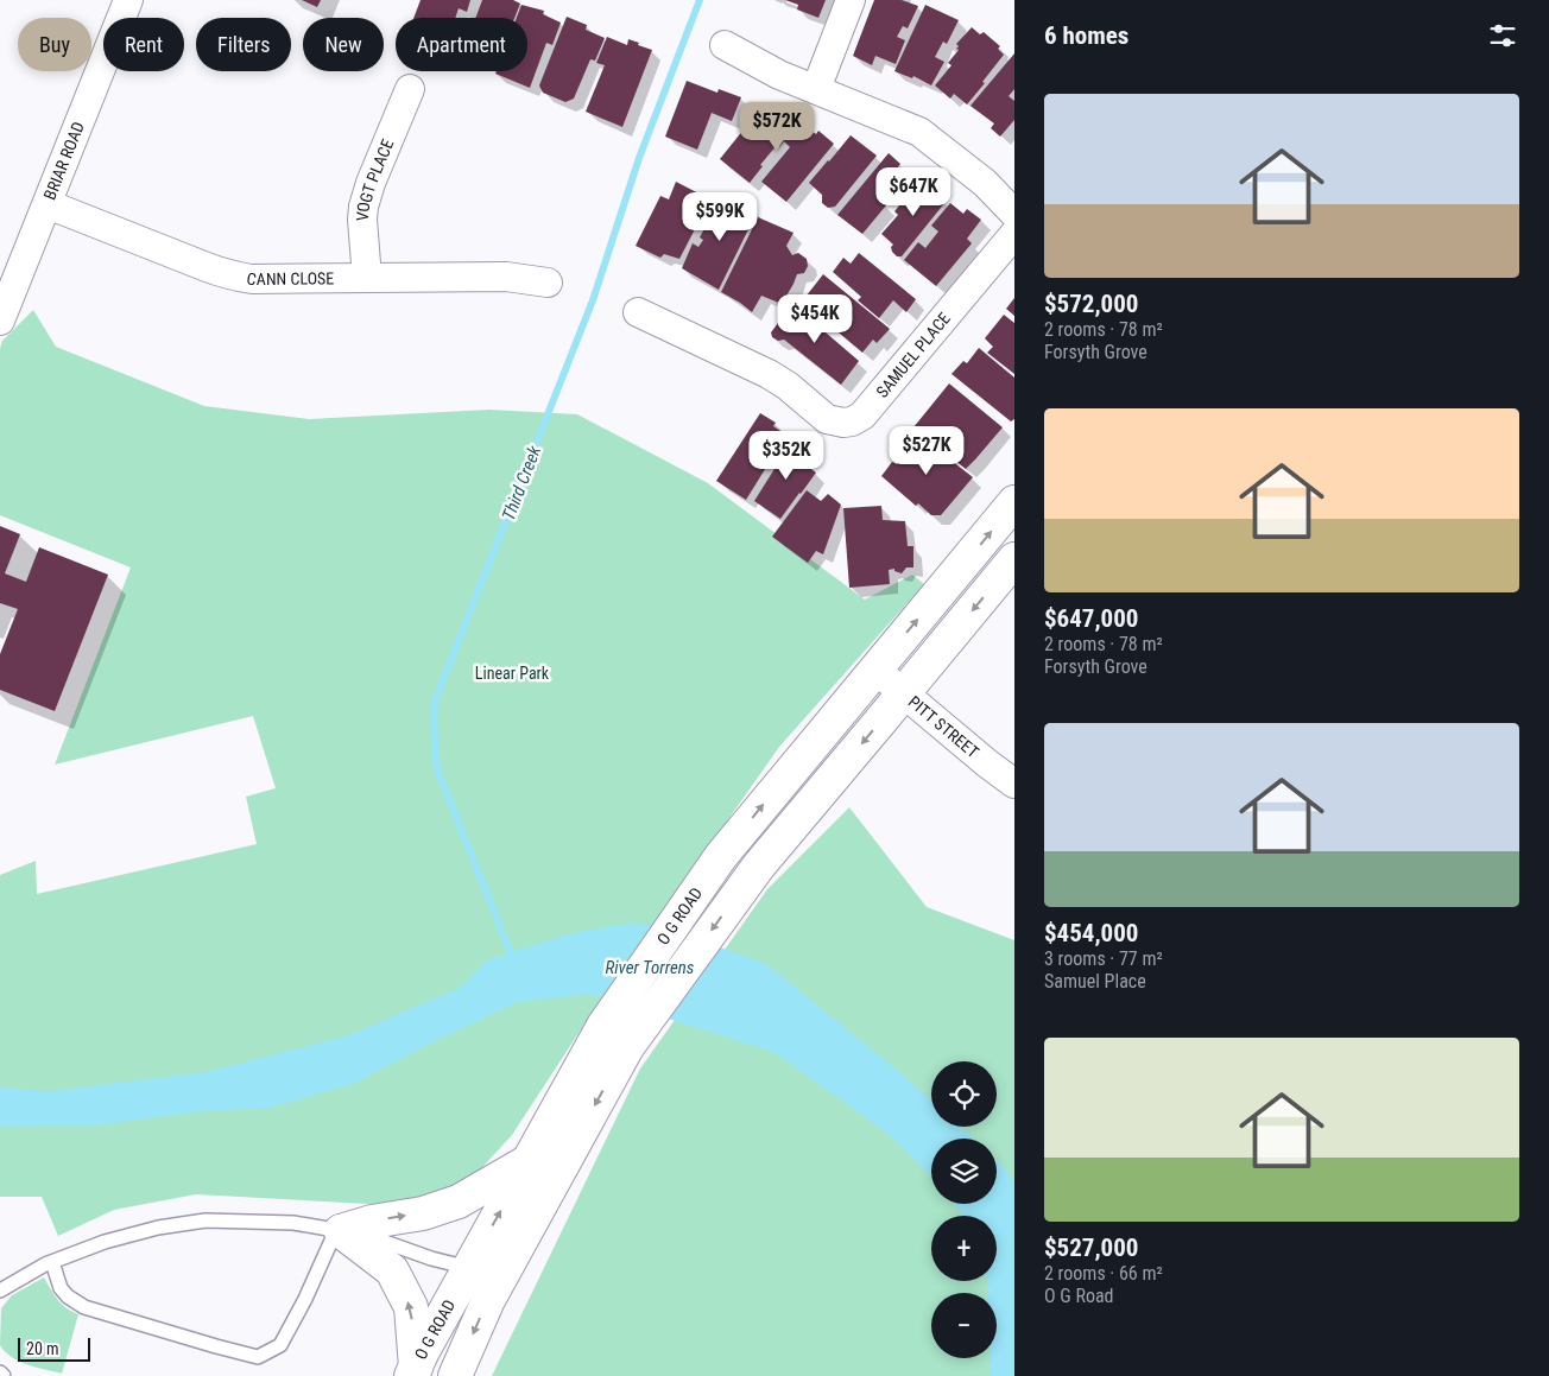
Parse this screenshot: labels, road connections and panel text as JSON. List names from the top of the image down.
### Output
{
  "streets": {
    "main road": ["O G ROAD"],
    "street": [
      "BRIAR ROAD",
      "VOGT PLACE",
      "CANN CLOSE",
      "SAMUEL PLACE",
      "PITT STREET"
    ]
  },
  "crossings": [
    ["BRIAR ROAD", "CANN CLOSE"],
    ["VOGT PLACE", "CANN CLOSE"],
    ["PITT STREET", "O G ROAD"]
  ],
  "water": ["Third Creek", "River Torrens"],
  "parks": ["Linear Park"],
  "scale_bar": "20 m",
  "page": {
    "heading": "6 homes",
    "chip": [
      "Buy",
      "Rent",
      "Filters",
      "New",
      "Apartment"
    ],
    "list": [
      {
        "name": "$572,000",
        "note": "2 rooms · 78 m² · Forsyth Grove"
      },
      {
        "name": "$647,000",
        "note": "2 rooms · 78 m² · Forsyth Grove"
      },
      {
        "name": "$454,000",
        "note": "3 rooms · 77 m² · Samuel Place"
      },
      {
        "name": "$527,000",
        "note": "2 rooms · 66 m² · O G Road"
      }
    ],
    "price": [
      "$572K",
      "$647K",
      "$599K",
      "$454K",
      "$527K",
      "$352K"
    ],
    "map_buttons": ["+", "−"],
    "scale": "20 m"
  }
}
